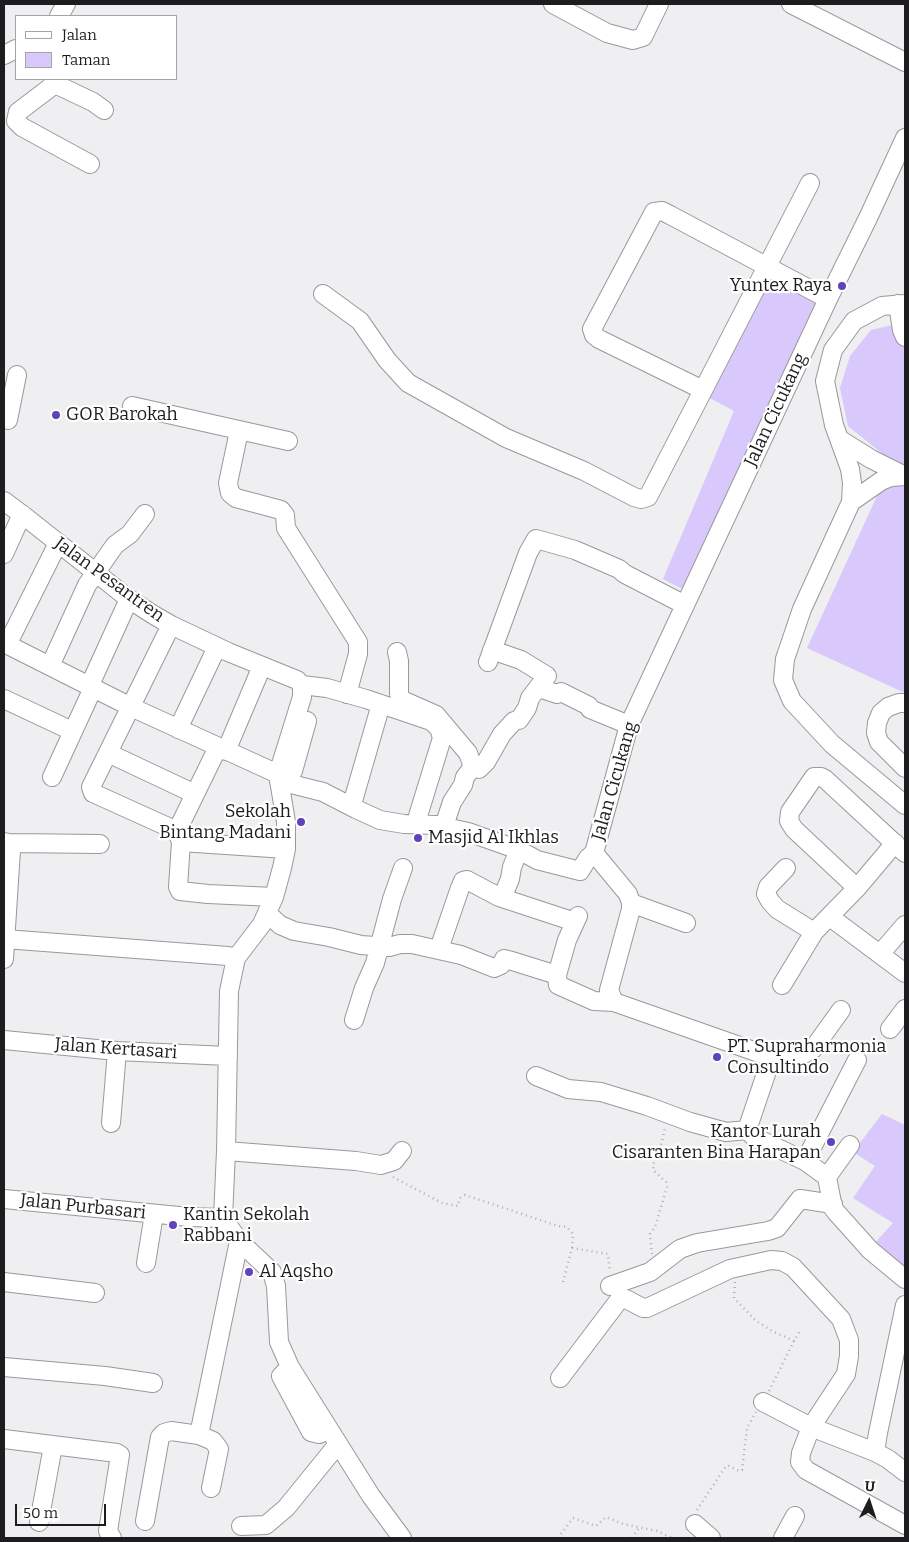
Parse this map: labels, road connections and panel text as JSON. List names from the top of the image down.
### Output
{
  "streets": {
    "street": [
      "Jalan Cicukang",
      "Jalan Pesantren",
      "Jalan Kertasari",
      "Jalan Purbasari"
    ]
  },
  "places": [
    "Yuntex Raya",
    "GOR Barokah",
    "Sekolah Bintang Madani",
    "Masjid Al Ikhlas",
    "PT. Supraharmonia Consultindo",
    "Kantor Lurah Cisaranten Bina Harapan",
    "Kantin Sekolah Rabbani",
    "Al Aqsho"
  ],
  "legend": ["Jalan", "Taman"],
  "scale_bar": "50 m",
  "north": "top"
}
